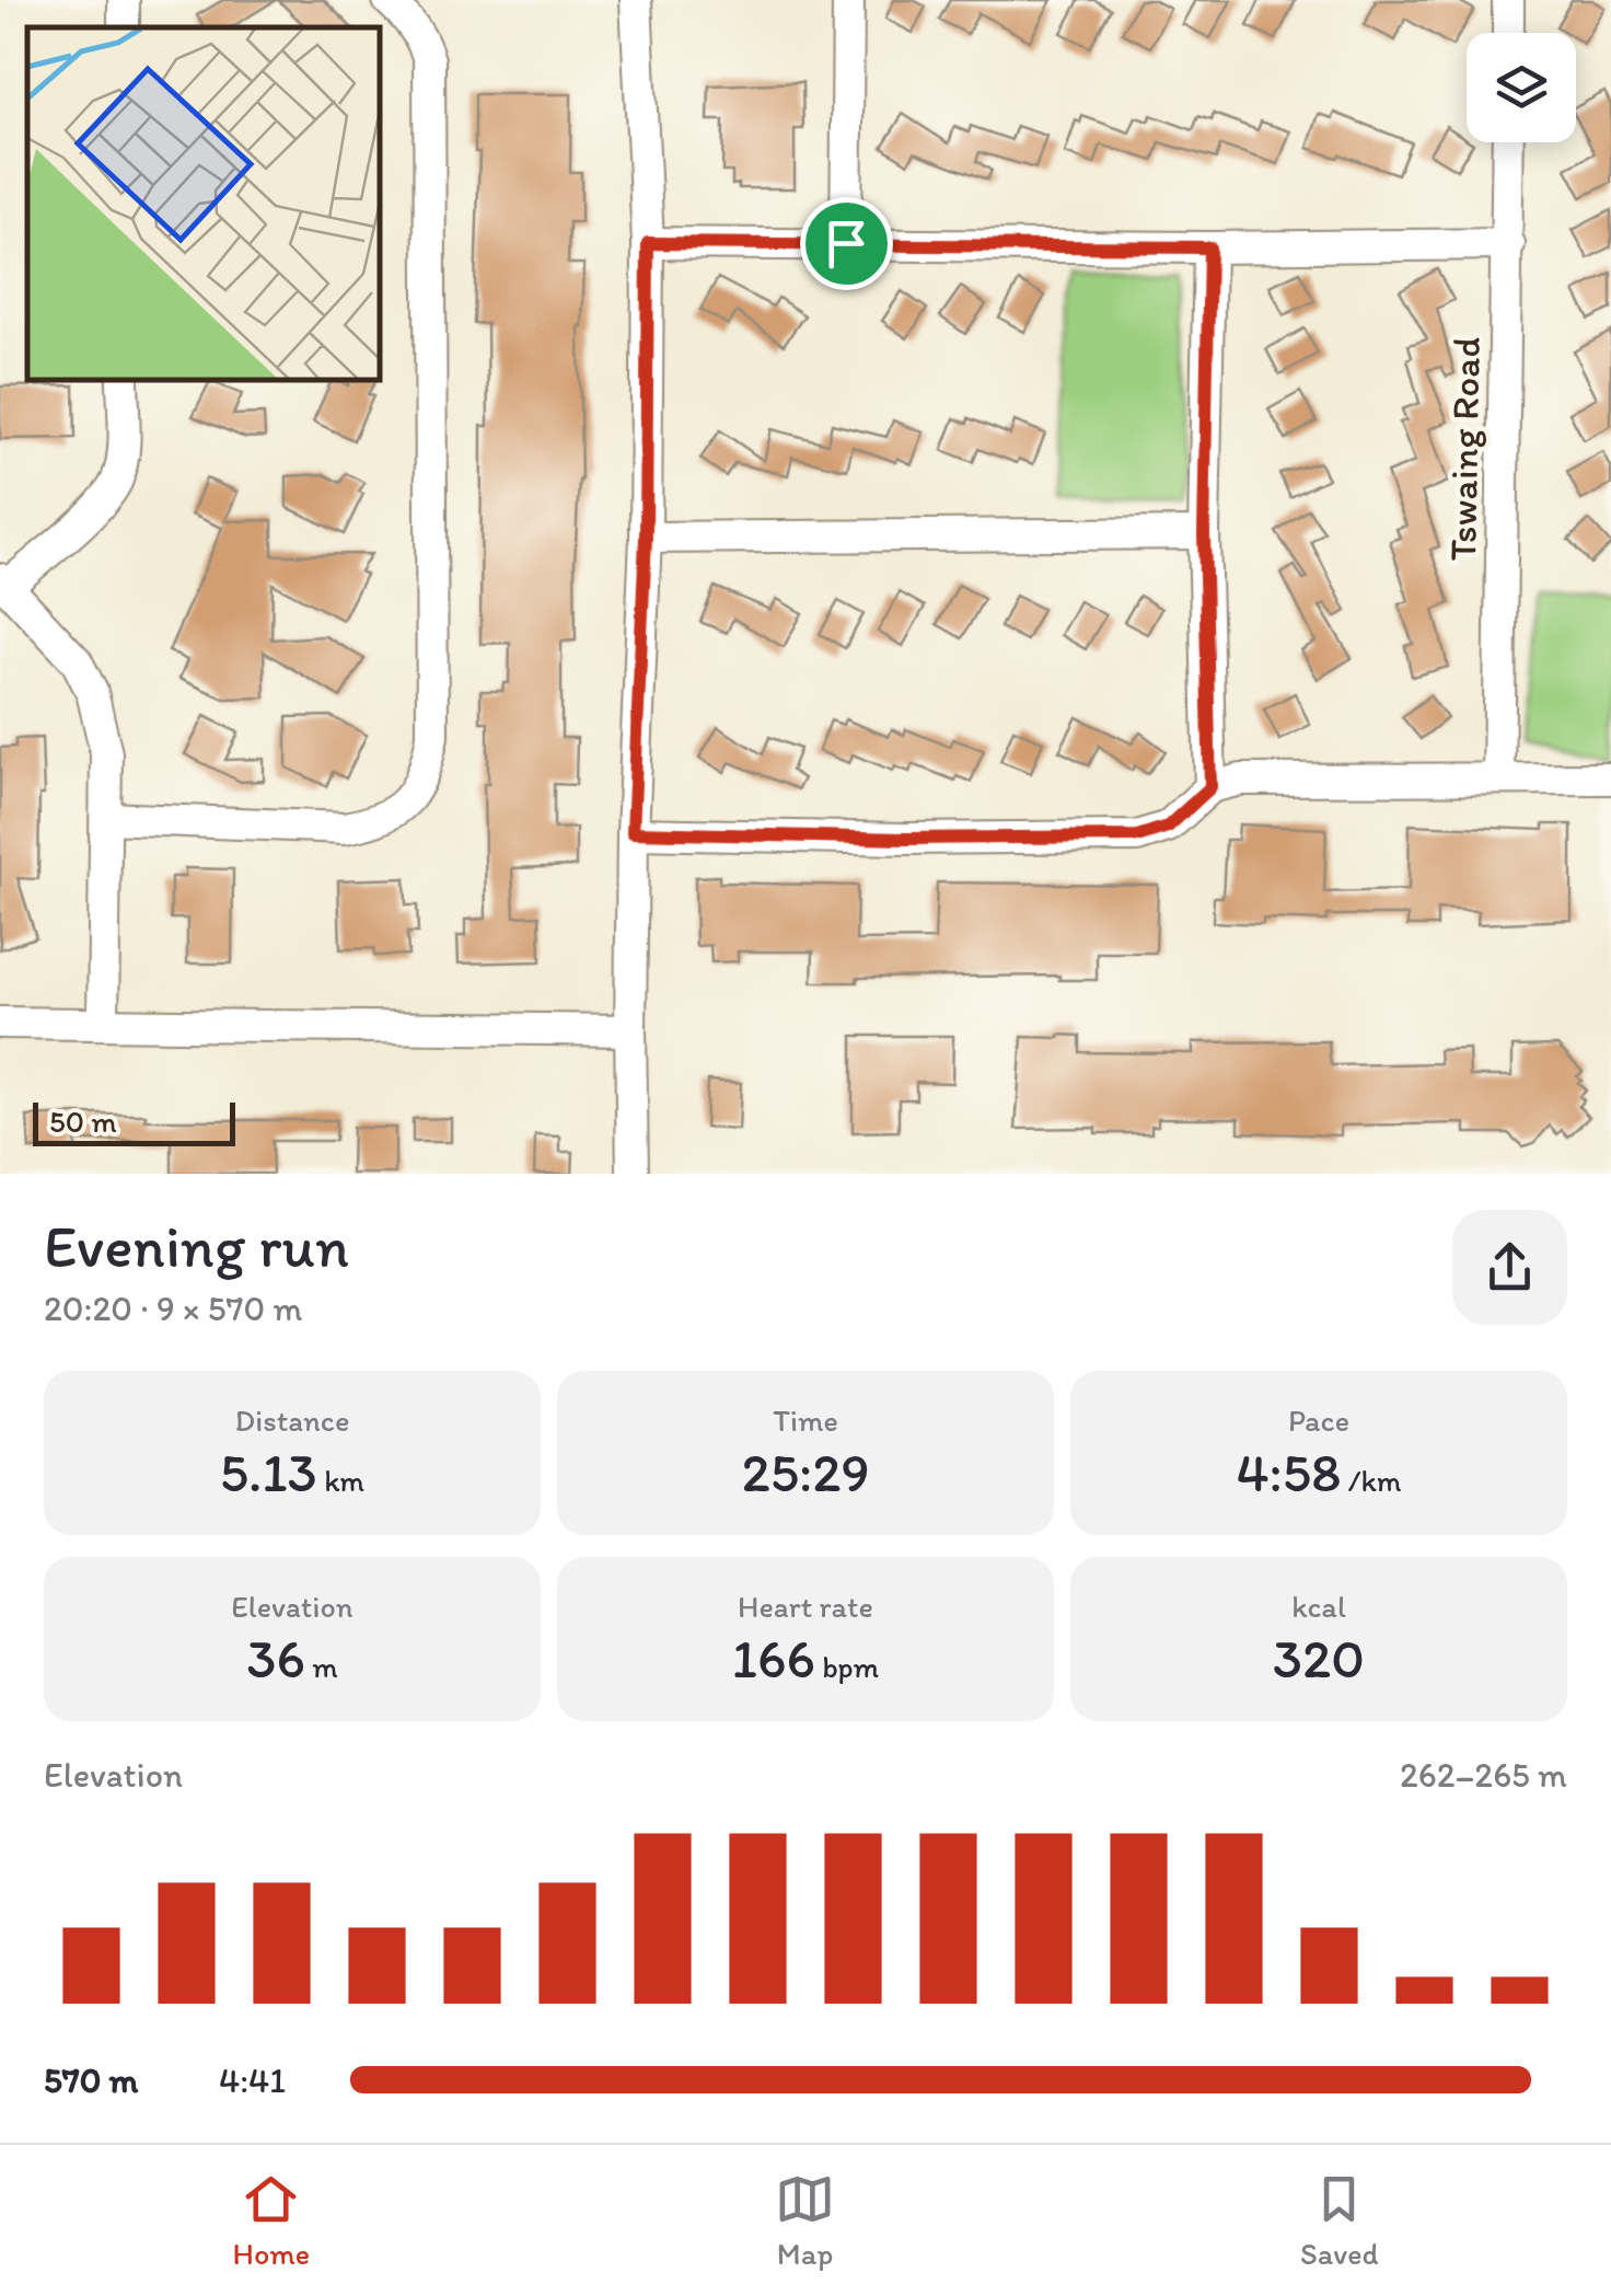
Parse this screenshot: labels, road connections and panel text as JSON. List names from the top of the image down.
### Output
{
  "streets": {
    "street": ["Tswaing Road"]
  },
  "scale_bar": "50 m",
  "page": {
    "scale": "50 m",
    "heading": ["Evening run", "20:20 · 9 × 570 m"],
    "stats": [
      ["Distance", "5.13 km"],
      ["Time", "25:29"],
      ["Pace", "4:58 /km"],
      ["Elevation", "36 m"],
      ["Heart rate", "166 bpm"],
      ["kcal", "320"]
    ],
    "chart": ["Elevation", "262–265 m"],
    "list": [
      {
        "name": "570 m",
        "note": "4:41"
      }
    ],
    "tabs": ["Home", "Map", "Saved"]
  }
}
